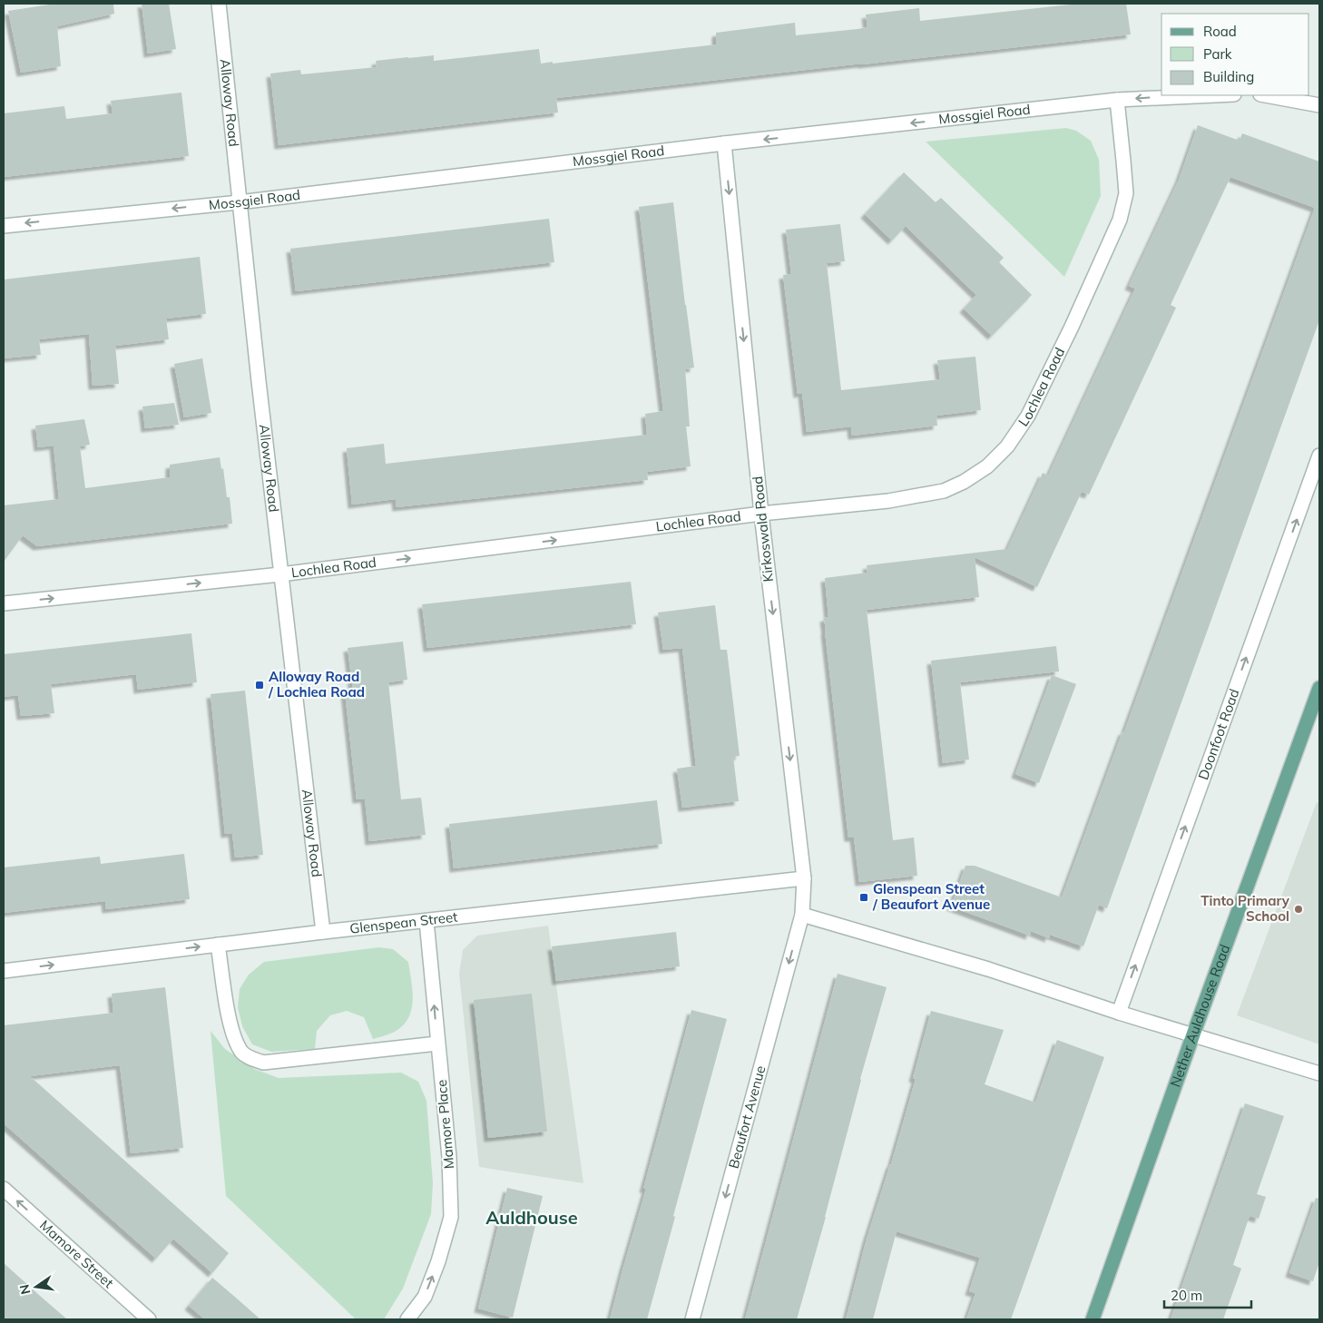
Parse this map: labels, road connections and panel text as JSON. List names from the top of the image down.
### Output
{
  "streets": {
    "main road": ["Nether Auldhouse Road"],
    "street": [
      "Alloway Road",
      "Mossgiel Road",
      "Lochlea Road",
      "Kirkoswald Road",
      "Doonfoot Road",
      "Glenspean Street",
      "Beaufort Avenue",
      "Mamore Place",
      "Mamore Street"
    ]
  },
  "crossings": [
    ["Alloway Road", "Mossgiel Road"],
    ["Alloway Road", "Lochlea Road"],
    ["Alloway Road", "Glenspean Street"],
    ["Mossgiel Road", "Lochlea Road"],
    ["Mossgiel Road", "Kirkoswald Road"],
    ["Lochlea Road", "Kirkoswald Road"],
    ["Kirkoswald Road", "Glenspean Street"],
    ["Kirkoswald Road", "Beaufort Avenue"],
    ["Glenspean Street", "Mamore Place"]
  ],
  "one_way": [
    "Mossgiel Road",
    "Lochlea Road",
    "Kirkoswald Road",
    "Doonfoot Road",
    "Beaufort Avenue",
    "Mamore Place",
    "Mamore Street"
  ],
  "districts": ["Auldhouse"],
  "places": {
    "transit": ["Alloway Road / Lochlea Road", "Glenspean Street / Beaufort Avenue"],
    "other": ["Tinto Primary School"]
  },
  "legend": ["Road", "Park", "Building"],
  "scale_bar": "20 m",
  "north": "left"
}
